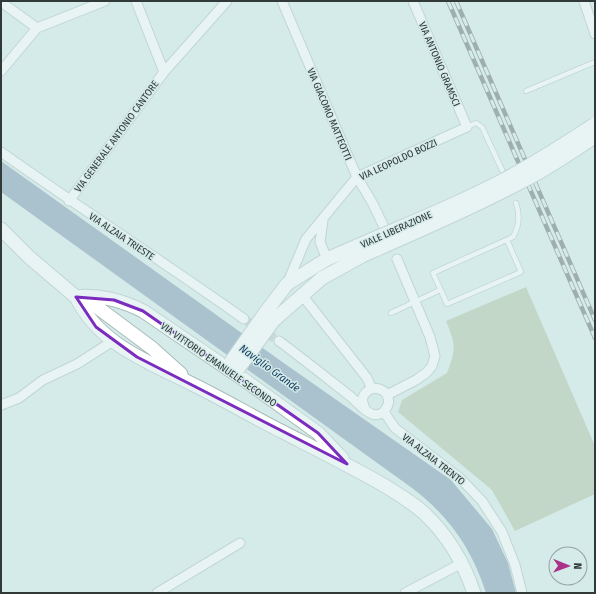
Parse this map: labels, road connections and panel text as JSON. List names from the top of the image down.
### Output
{
  "streets": {
    "main road": ["VIALE LIBERAZIONE", "VIA VITTORIO EMANUELE SECONDO"],
    "street": [
      "VIA ANTONIO GRAMSCI",
      "VIA GIACOMO MATTEOTTI",
      "VIA GENERALE ANTONIO CANTORE",
      "VIA LEOPOLDO BOZZI",
      "VIA ALZAIA TRIESTE",
      "VIA ALZAIA TRENTO"
    ]
  },
  "crossings": [
    ["VIA ANTONIO GRAMSCI", "VIA LEOPOLDO BOZZI"],
    ["VIA GIACOMO MATTEOTTI", "VIA LEOPOLDO BOZZI"],
    ["VIA GENERALE ANTONIO CANTORE", "VIA ALZAIA TRIESTE"],
    ["VIA LEOPOLDO BOZZI", "VIALE LIBERAZIONE"],
    ["VIALE LIBERAZIONE", "VIA VITTORIO EMANUELE SECONDO"]
  ],
  "water": ["Naviglio Grande"],
  "north": "right"
}
